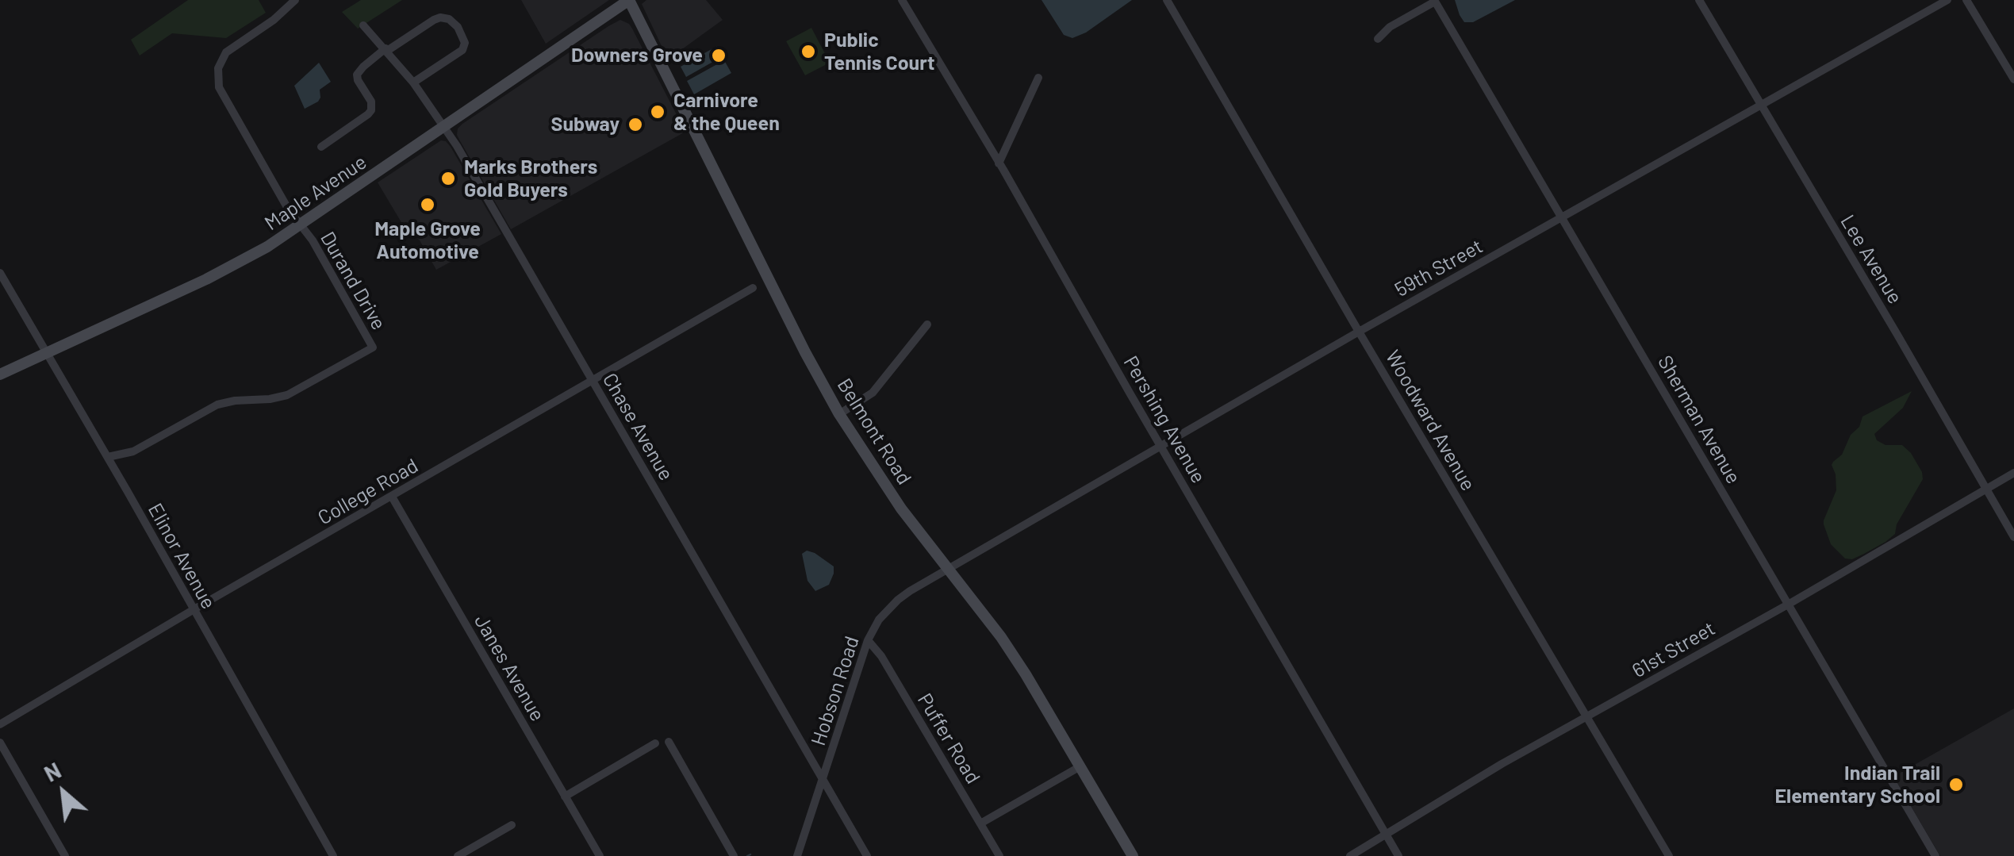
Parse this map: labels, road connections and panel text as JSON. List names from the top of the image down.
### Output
{
  "streets": {
    "main road": ["Maple Avenue", "Belmont Road"],
    "street": [
      "Lee Avenue",
      "59th Street",
      "Durand Drive",
      "Pershing Avenue",
      "Sherman Avenue",
      "Woodward Avenue",
      "Chase Avenue",
      "College Road",
      "Elinor Avenue",
      "61st Street",
      "Janes Avenue",
      "Hobson Road",
      "Puffer Road"
    ]
  },
  "crossings": [
    ["Maple Avenue", "Durand Drive"],
    ["Maple Avenue", "Chase Avenue"],
    ["Maple Avenue", "Belmont Road"],
    ["Maple Avenue", "Elinor Avenue"],
    ["Lee Avenue", "59th Street"],
    ["Lee Avenue", "61st Street"],
    ["59th Street", "Pershing Avenue"],
    ["59th Street", "Sherman Avenue"],
    ["59th Street", "Woodward Avenue"],
    ["59th Street", "Belmont Road"],
    ["59th Street", "Hobson Road"],
    ["Durand Drive", "Elinor Avenue"],
    ["Pershing Avenue", "61st Street"],
    ["Sherman Avenue", "61st Street"],
    ["Woodward Avenue", "61st Street"],
    ["Chase Avenue", "College Road"],
    ["Chase Avenue", "Hobson Road"],
    ["Belmont Road", "Hobson Road"],
    ["College Road", "Elinor Avenue"],
    ["College Road", "Janes Avenue"],
    ["Hobson Road", "Puffer Road"]
  ],
  "places": [
    "Public Tennis Court",
    "Downers Grove",
    "Carnivore & the Queen",
    "Subway",
    "Marks Brothers Gold Buyers",
    "Maple Grove Automotive",
    "Indian Trail Elementary School"
  ],
  "north": "top left"
}
